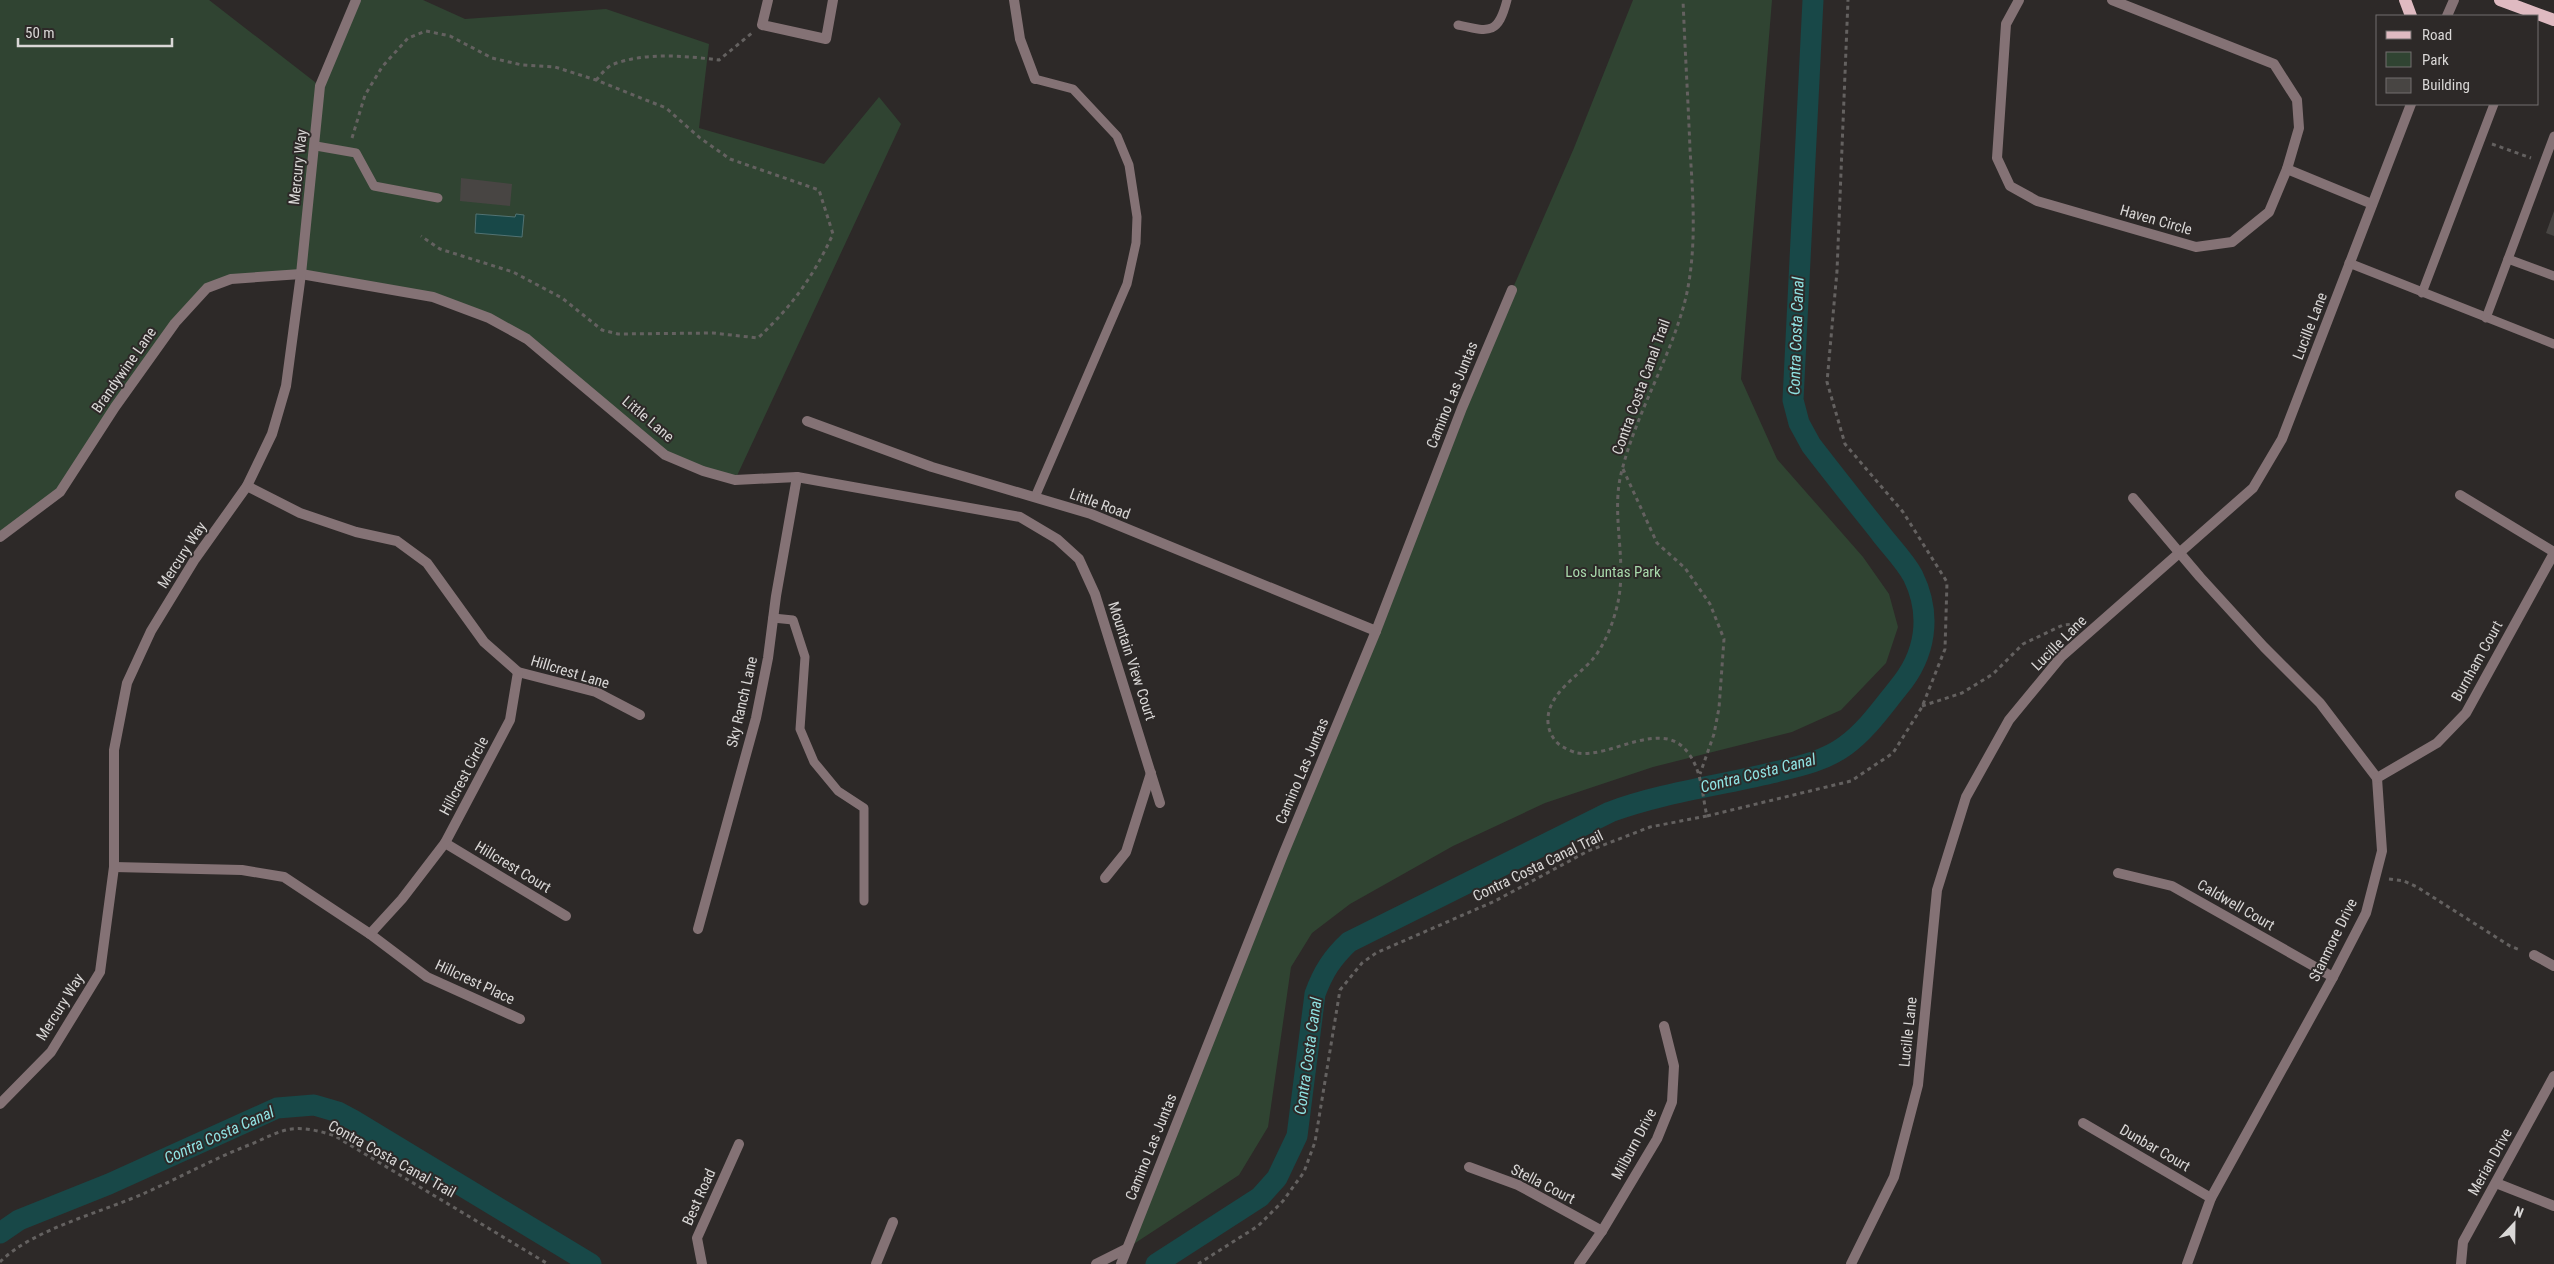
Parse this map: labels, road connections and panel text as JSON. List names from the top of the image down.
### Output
{
  "streets": {
    "street": [
      "Mercury Way",
      "Haven Circle",
      "Lucille Lane",
      "Brandywine Lane",
      "Camino Las Juntas",
      "Little Lane",
      "Little Road",
      "Mountain View Court",
      "Burnham Court",
      "Hillcrest Lane",
      "Sky Ranch Lane",
      "Hillcrest Circle",
      "Hillcrest Court",
      "Caldwell Court",
      "Stanmore Drive",
      "Hillcrest Place",
      "Milburn Drive",
      "Dunbar Court",
      "Merian Drive",
      "Stella Court",
      "Best Road"
    ],
    "path": ["Contra Costa Canal Trail"]
  },
  "crossings": [
    ["Mercury Way", "Brandywine Lane"],
    ["Mercury Way", "Little Lane"],
    ["Brandywine Lane", "Little Lane"],
    ["Camino Las Juntas", "Little Road"],
    ["Little Lane", "Mountain View Court"],
    ["Little Lane", "Sky Ranch Lane"],
    ["Burnham Court", "Stanmore Drive"],
    ["Hillcrest Lane", "Hillcrest Circle"],
    ["Hillcrest Circle", "Hillcrest Court"],
    ["Hillcrest Circle", "Hillcrest Place"],
    ["Caldwell Court", "Stanmore Drive"],
    ["Stanmore Drive", "Dunbar Court"],
    ["Milburn Drive", "Stella Court"]
  ],
  "water": ["Contra Costa Canal"],
  "parks": ["Los Juntas Park"],
  "legend": ["Road", "Park", "Building"],
  "scale_bar": "50 m",
  "north": "top"
}
